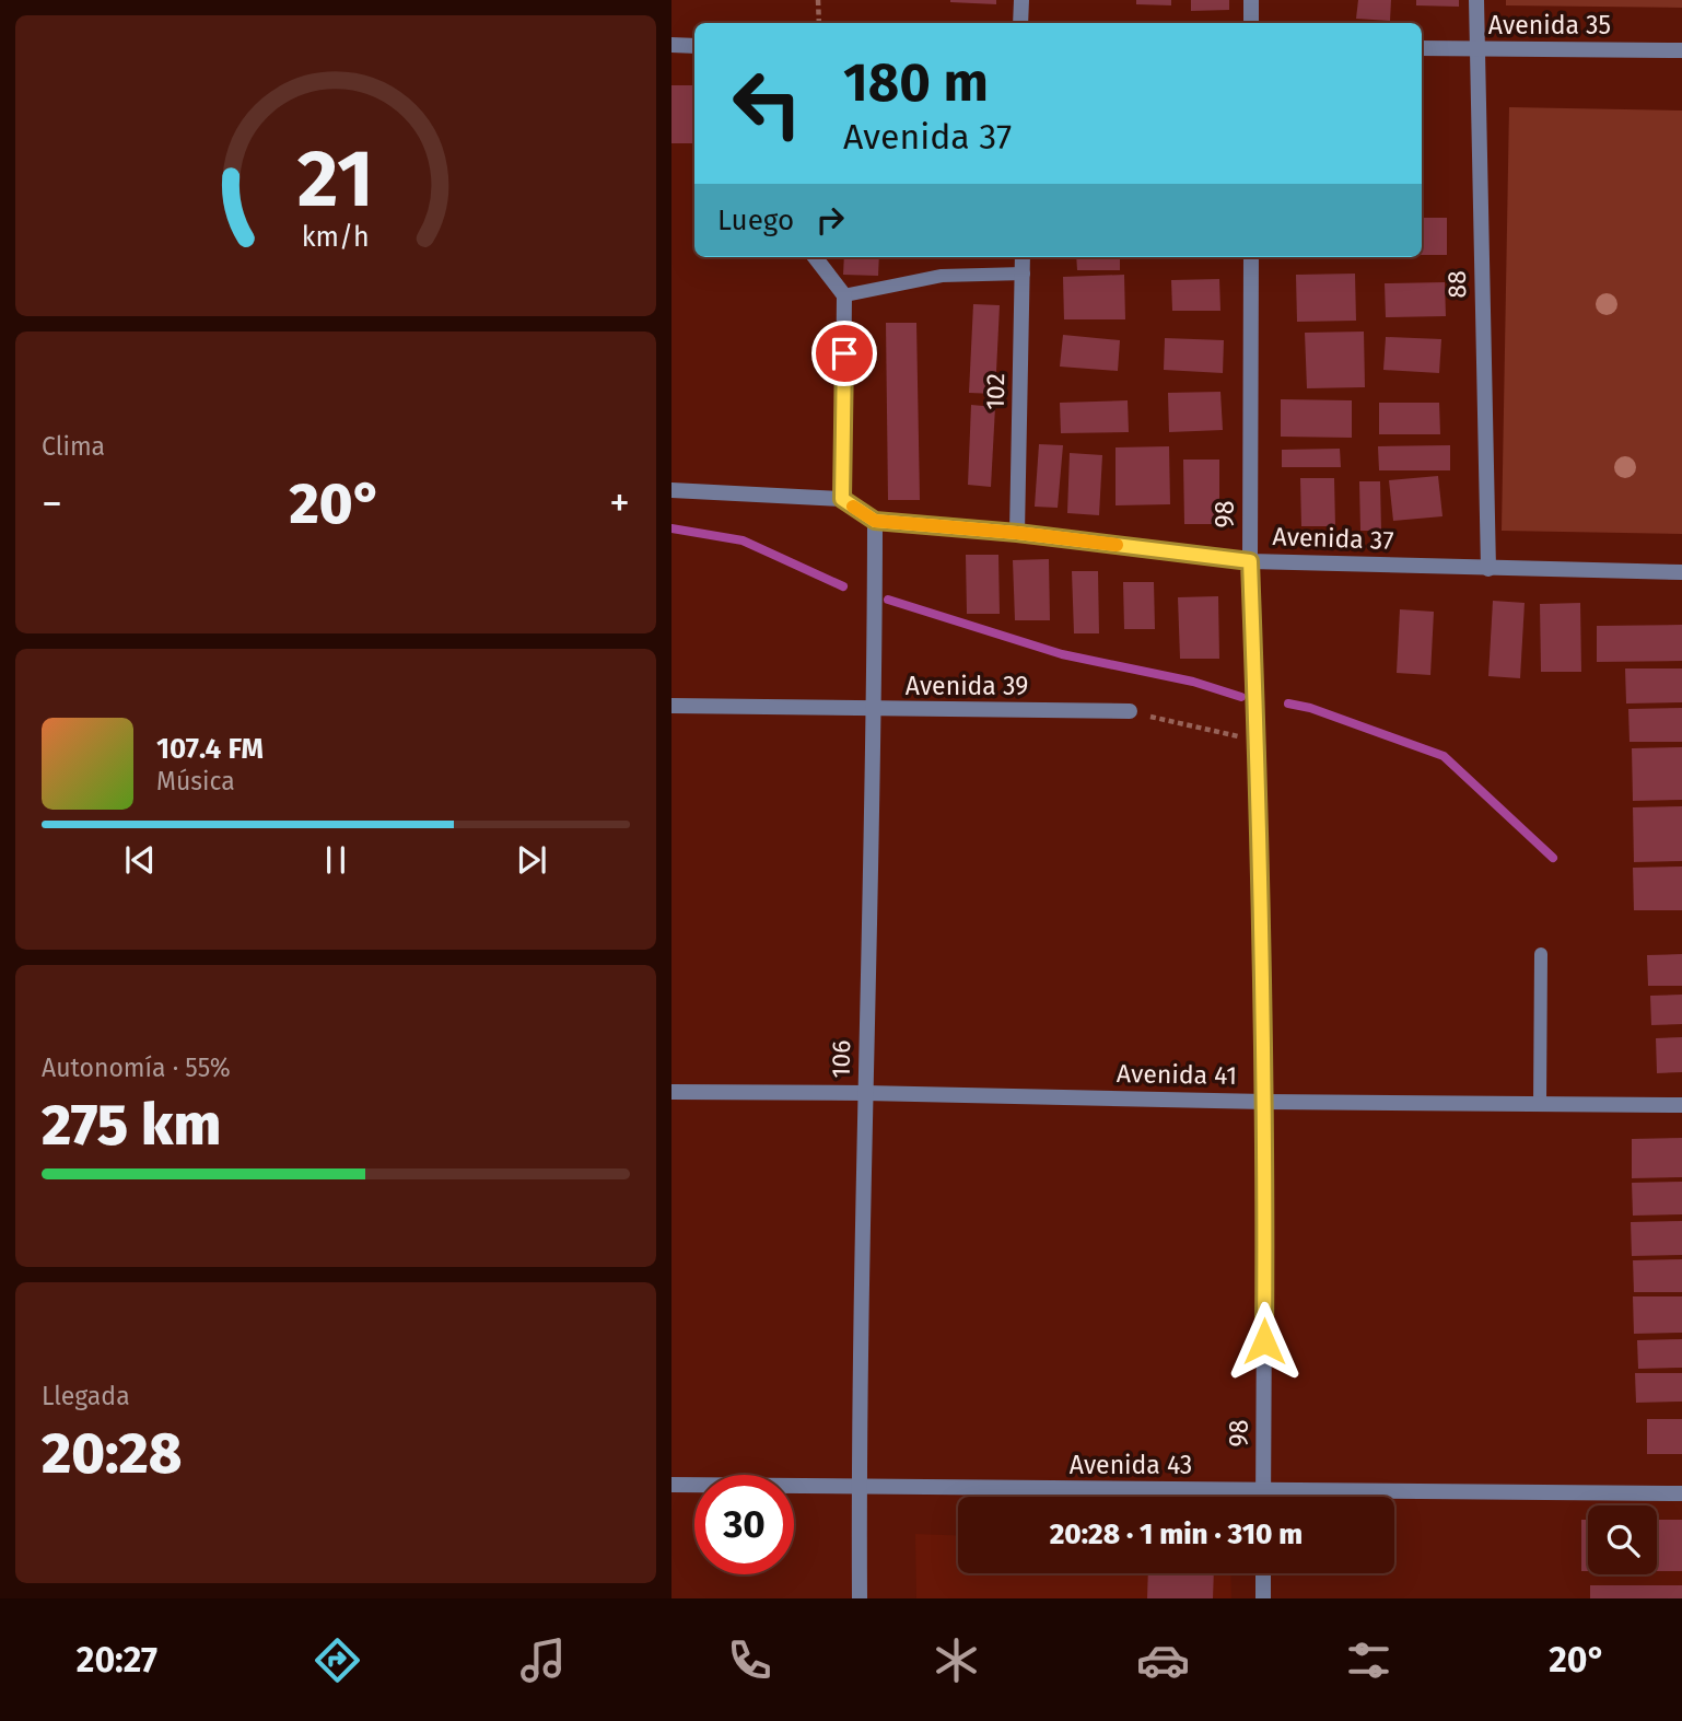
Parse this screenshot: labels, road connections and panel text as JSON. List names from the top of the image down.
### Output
{
  "streets": {
    "street": [
      "Avenida 35",
      "88",
      "102",
      "98",
      "Avenida 37",
      "Avenida 39",
      "106",
      "Avenida 41",
      "Avenida 43"
    ]
  },
  "crossings": [
    ["Avenida 35", "88"],
    ["88", "Avenida 37"],
    ["102", "Avenida 37"],
    ["98", "Avenida 37"],
    ["98", "Avenida 41"],
    ["98", "Avenida 43"],
    ["Avenida 37", "106"],
    ["Avenida 39", "106"],
    ["106", "Avenida 41"],
    ["106", "Avenida 43"]
  ],
  "page": {
    "turn": ["180 m", "Avenida 37"],
    "then": "Luego",
    "tile": [
      "Clima",
      ["Autonomía · 55%", "275 km"],
      ["Llegada", "20:28"]
    ],
    "heat": ["−", "20°", "+"],
    "song": ["107.4 FM", "Música"],
    "limit": "30",
    "trip": "20:28 · 1 min · 310 m",
    "tabs": ["20:27", "20°"],
    "gauge": ["21", "km/h"]
  }
}
